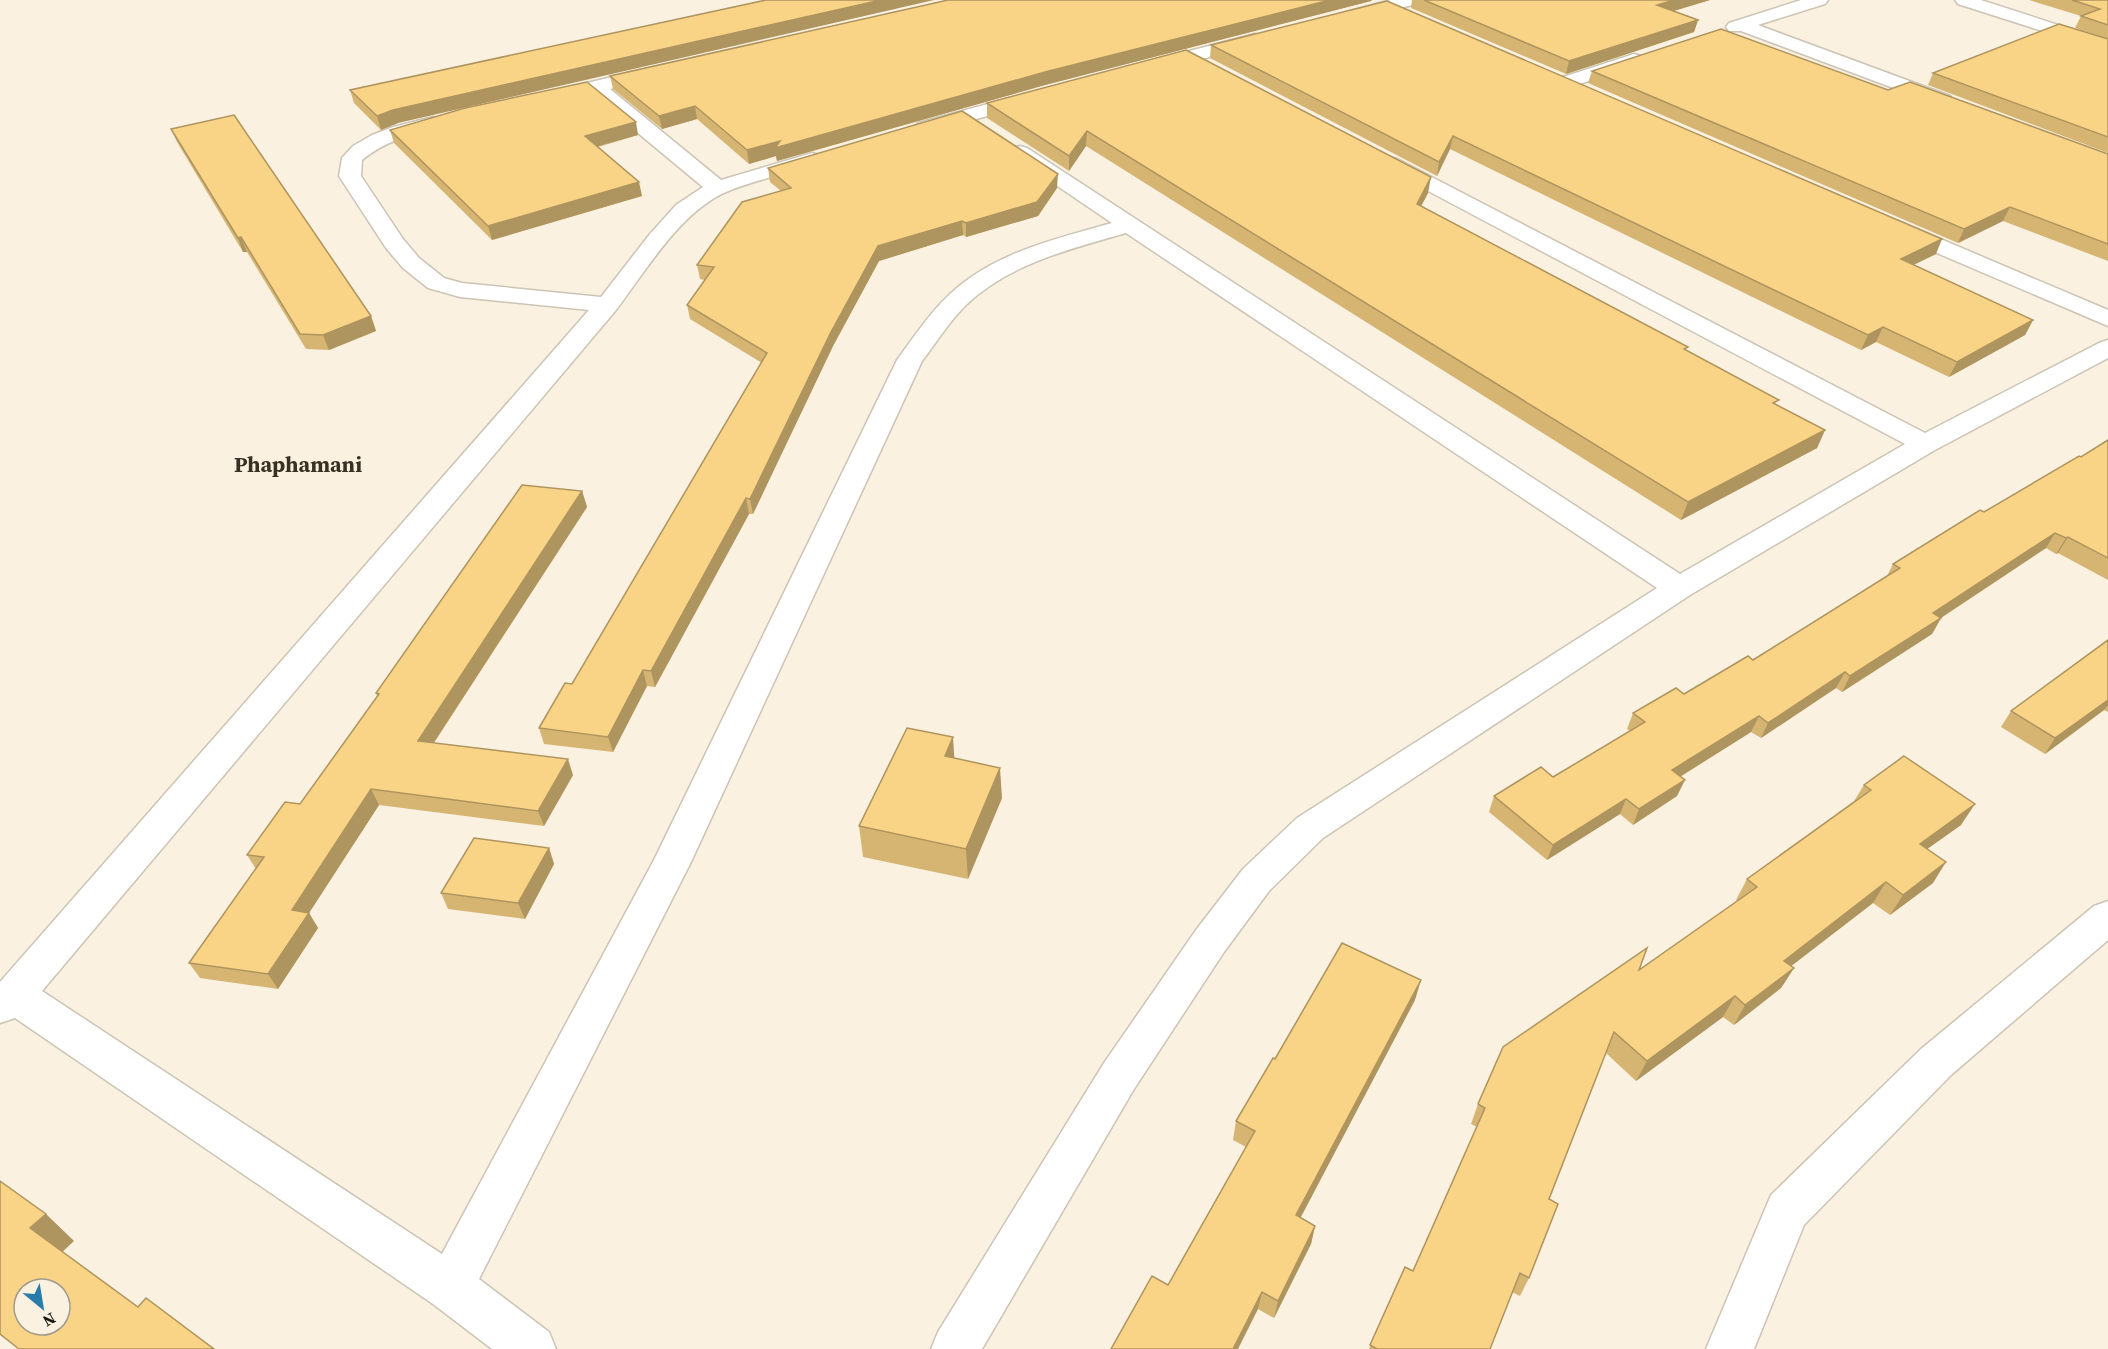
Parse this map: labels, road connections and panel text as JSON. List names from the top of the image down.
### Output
{
  "districts": ["Phaphamani"],
  "north": "bottom right"
}
